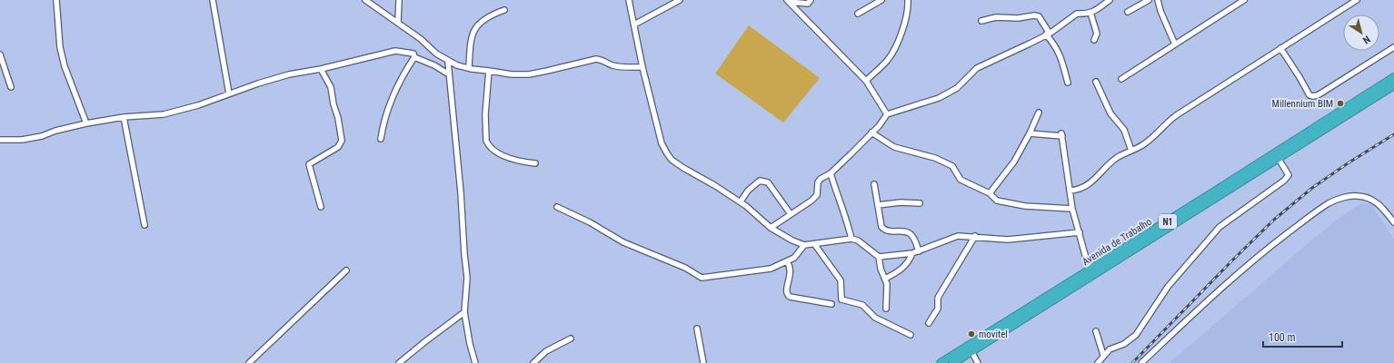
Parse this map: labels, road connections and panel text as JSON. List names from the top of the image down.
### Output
{
  "streets": {
    "highway": ["N1", "Avenida de Trabalho"]
  },
  "places": ["Millennium BIM", "movitel"],
  "scale_bar": "100 m",
  "north": "bottom right"
}
